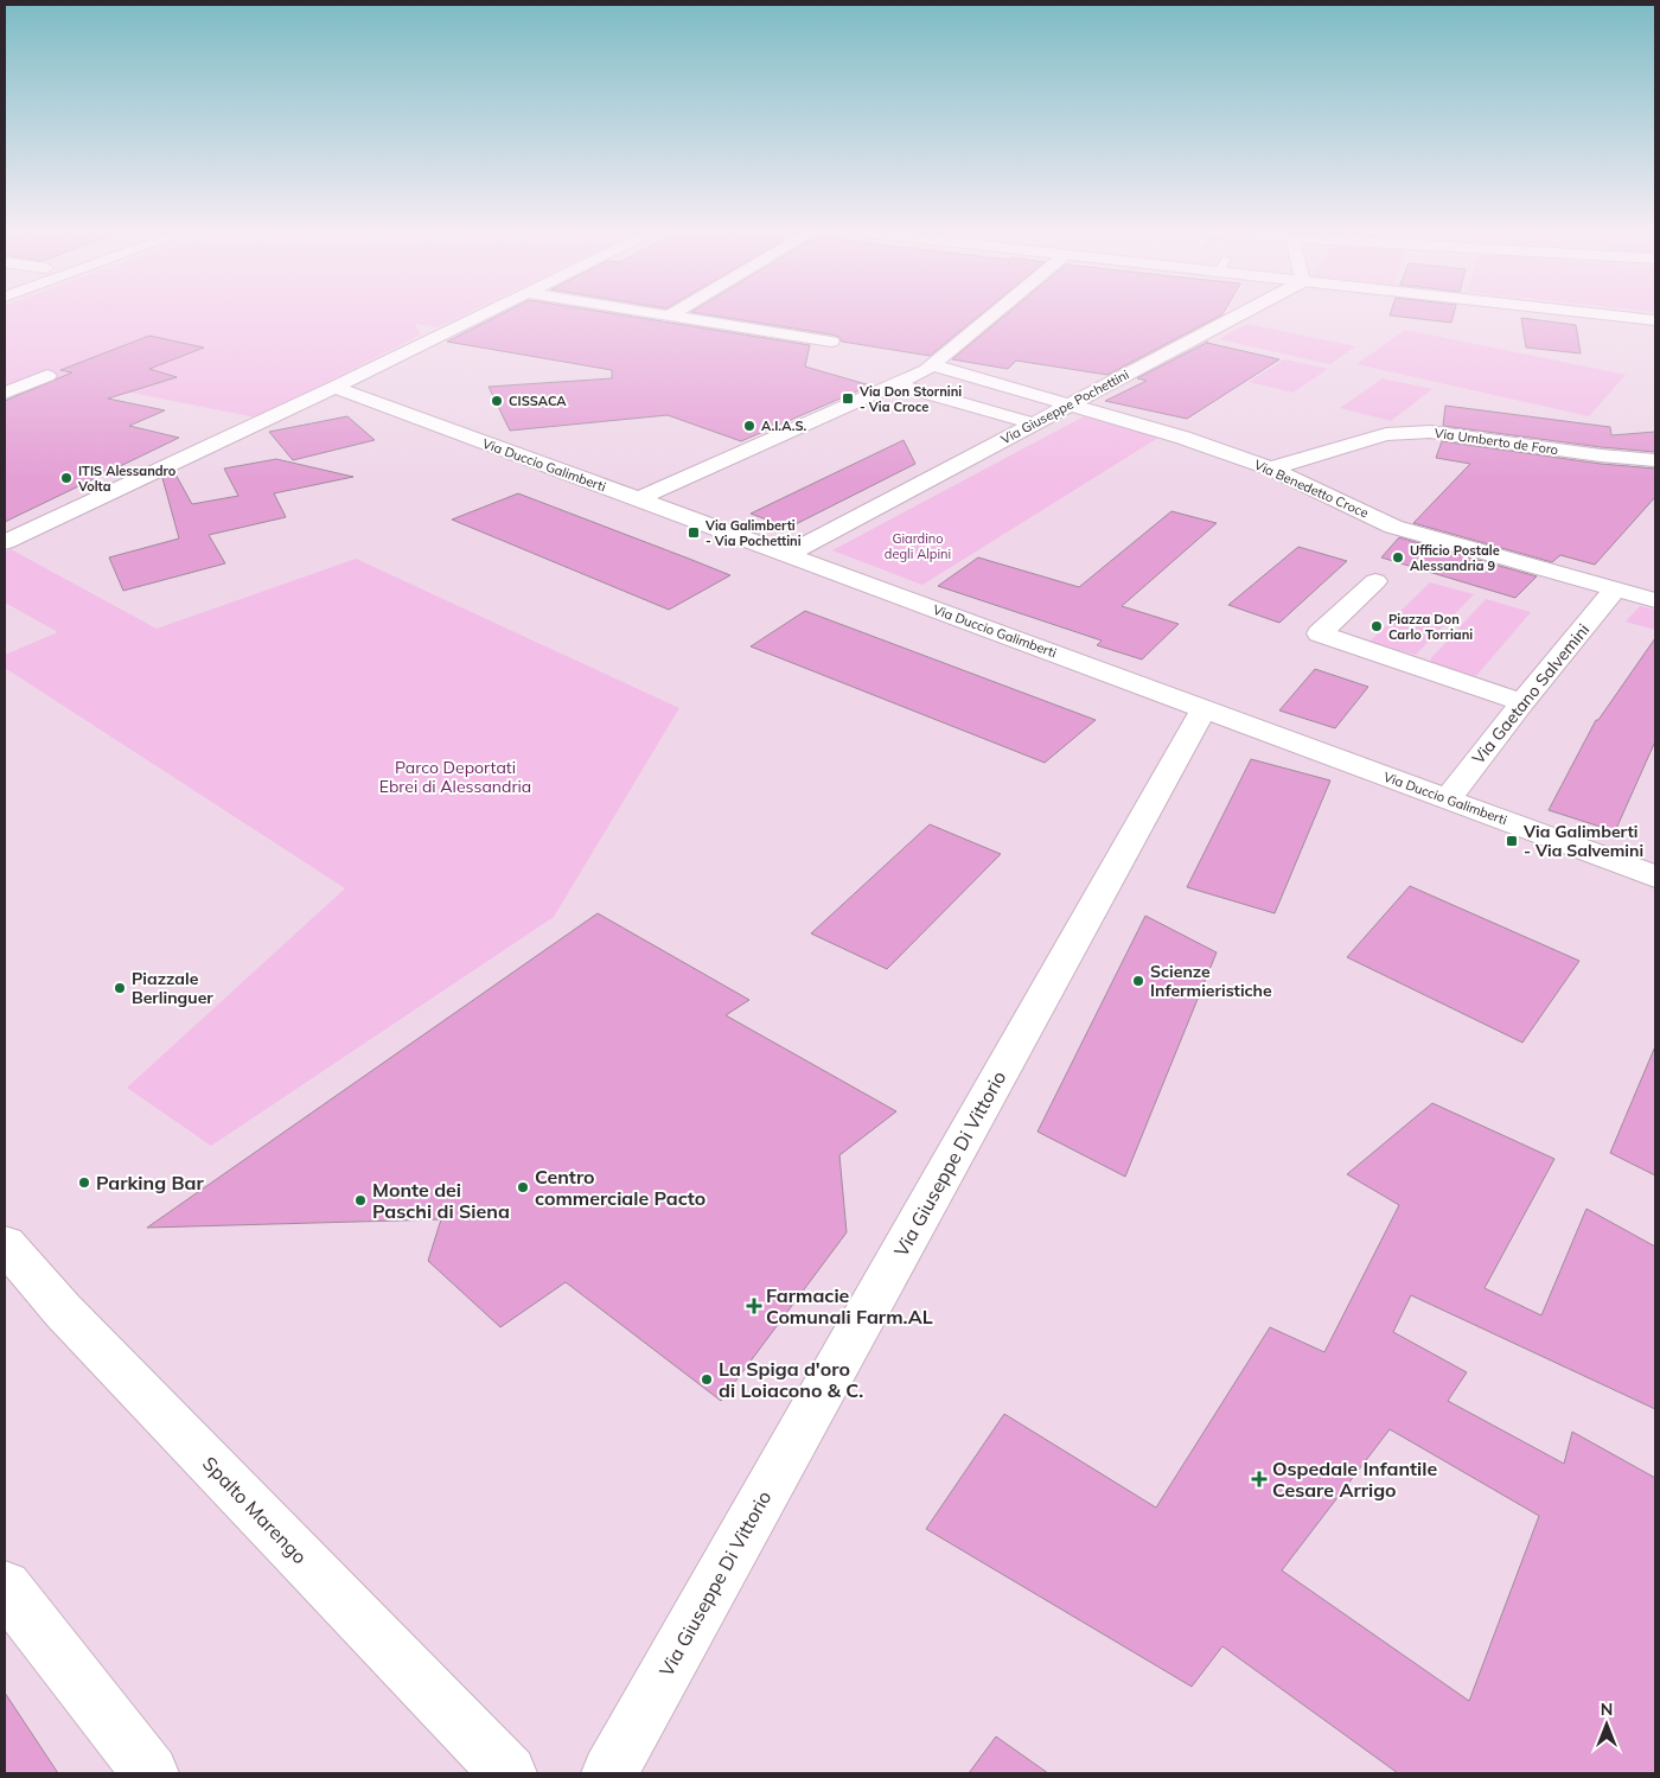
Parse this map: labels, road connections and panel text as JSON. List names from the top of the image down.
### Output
{
  "streets": {
    "street": [
      "Via Giuseppe Pochettini",
      "Via Umberto de Foro",
      "Via Duccio Galimberti",
      "Via Benedetto Croce",
      "Via Gaetano Salvemini",
      "Via Giuseppe Di Vittorio",
      "Spalto Marengo"
    ]
  },
  "crossings": [
    ["Via Giuseppe Pochettini", "Via Duccio Galimberti"],
    ["Via Giuseppe Pochettini", "Via Benedetto Croce"],
    ["Via Umberto de Foro", "Via Benedetto Croce"],
    ["Via Duccio Galimberti", "Via Gaetano Salvemini"],
    ["Via Duccio Galimberti", "Via Giuseppe Di Vittorio"],
    ["Via Benedetto Croce", "Via Gaetano Salvemini"]
  ],
  "parks": ["Giardino degli Alpini", "Parco Deportati Ebrei di Alessandria"],
  "places": {
    "transit": ["Via Don Stornini - Via Croce", "Via Galimberti - Via Pochettini", "Via Galimberti - Via Salvemini"],
    "other": [
      "CISSACA",
      "A.I.A.S.",
      "ITIS Alessandro Volta",
      "Ufficio Postale Alessandria 9",
      "Piazza Don Carlo Torriani",
      "Scienze Infermieristiche",
      "Piazzale Berlinguer",
      "Parking Bar",
      "Centro commerciale Pacto",
      "Monte dei Paschi di Siena",
      "La Spiga d'oro di Loiacono & C."
    ],
    "health": ["Farmacie Comunali Farm.AL", "Ospedale Infantile Cesare Arrigo"]
  },
  "north": "top"
}
